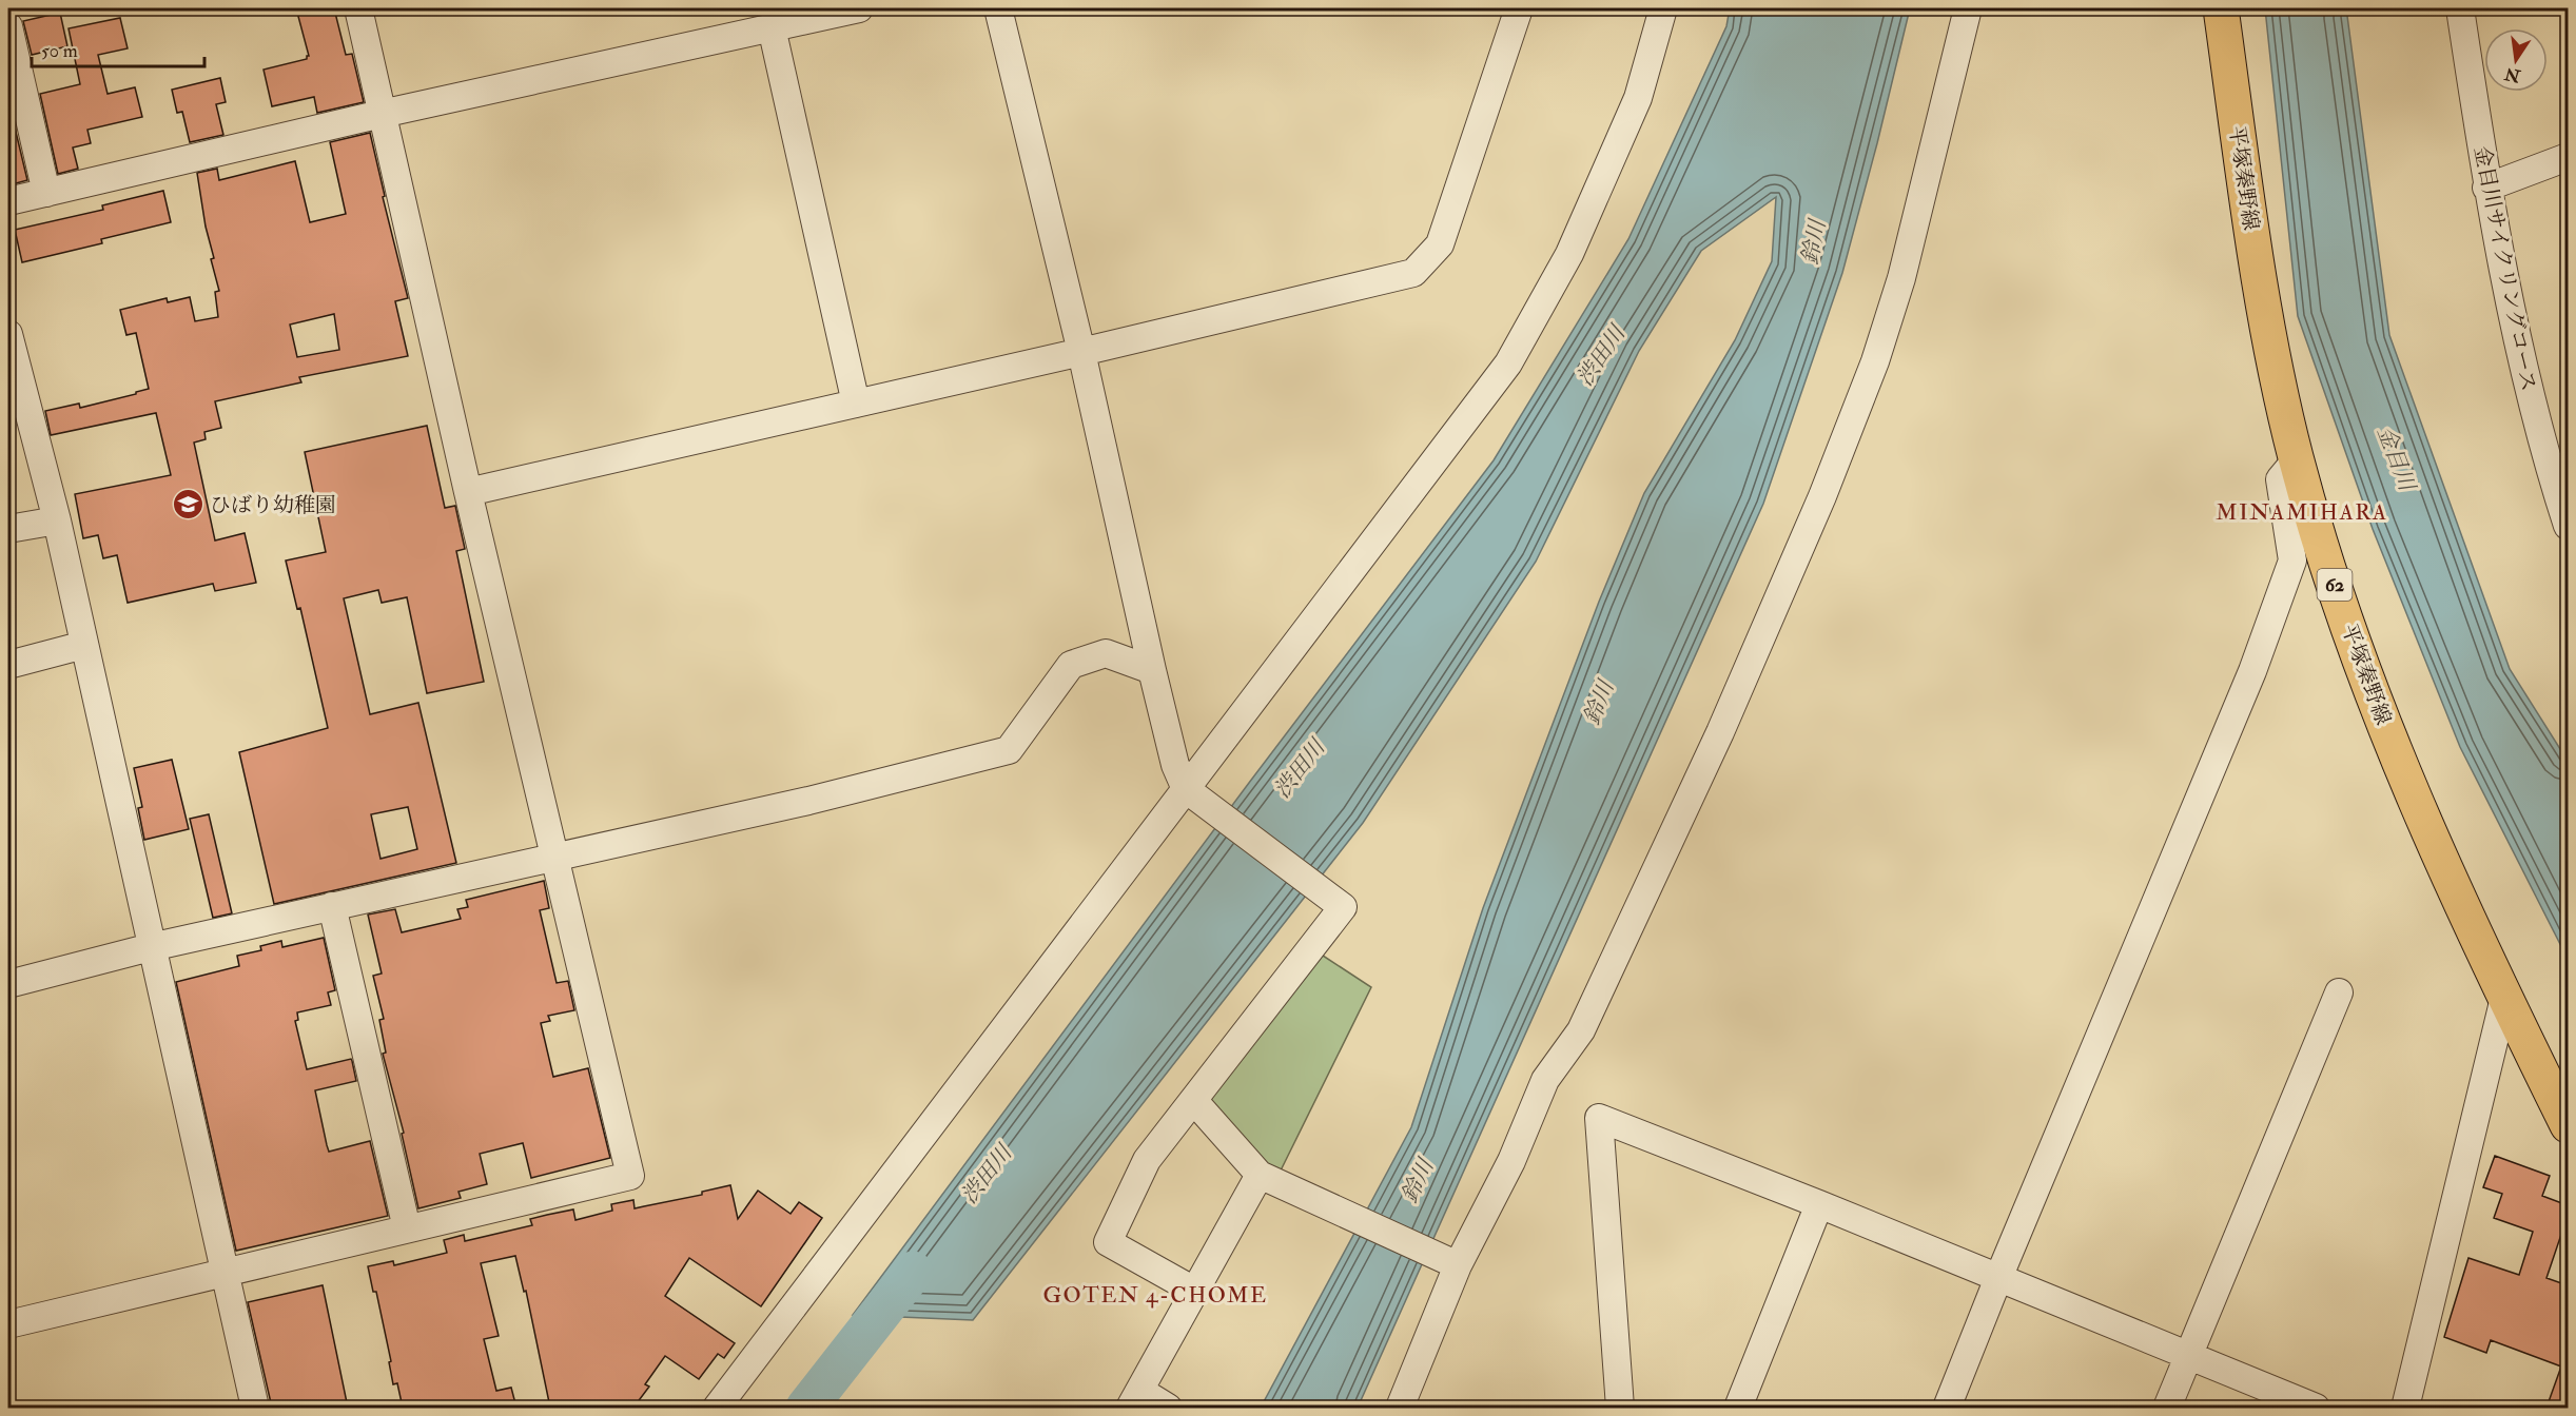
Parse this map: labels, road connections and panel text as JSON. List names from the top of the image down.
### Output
{
  "streets": {
    "main road": ["平塚秦野線", "62"],
    "street": ["金目川サイクリングコース"]
  },
  "districts": ["MINAMIHARA", "GOTEN 4-CHOME"],
  "water": ["鈴川", "渋田川", "金目川"],
  "places": {
    "school or university": ["ひばり幼稚園"]
  },
  "scale_bar": "50 m",
  "north": "bottom"
}
